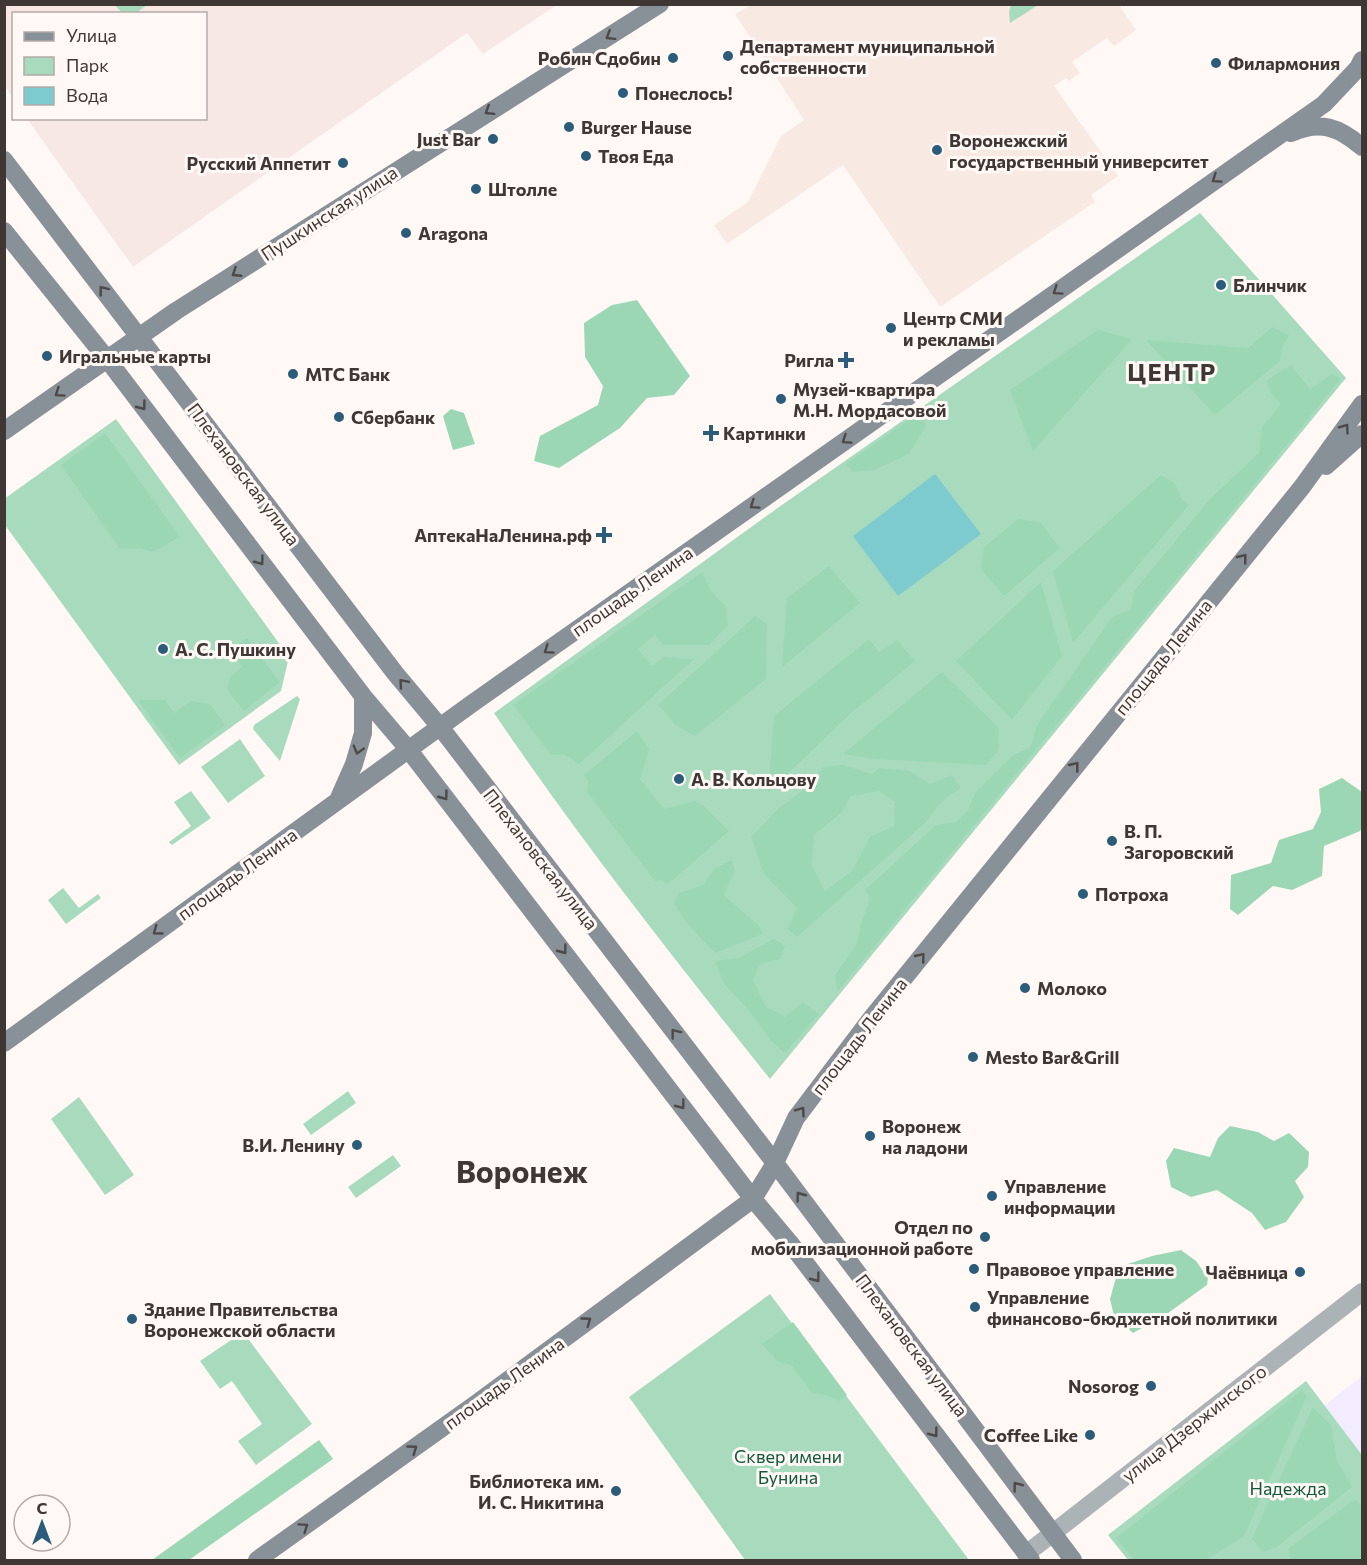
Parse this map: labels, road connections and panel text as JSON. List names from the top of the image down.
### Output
{
  "streets": {
    "main road": ["Пушкинская улица", "Плехановская улица", "площадь Ленина"],
    "street": ["улица Дзержинского"]
  },
  "crossings": [
    ["Пушкинская улица", "Плехановская улица"],
    ["Плехановская улица", "площадь Ленина"],
    ["Плехановская улица", "улица Дзержинского"]
  ],
  "one_way": ["Пушкинская улица"],
  "districts": ["ЦЕНТР", "Воронеж"],
  "parks": ["Cквер имени Бунина", "Надежда"],
  "places": {
    "other": [
      "Департамент муниципальной собственности",
      "Робин Сдобин",
      "Филармония",
      "Понеслось!",
      "Burger Hause",
      "Just Bar",
      "Воронежский государственный университет",
      "Твоя Еда",
      "Русский Аппетит",
      "Штолле",
      "Aragona",
      "Блинчик",
      "Центр СМИ и рекламы",
      "Игральные карты",
      "МТС Банк",
      "Музей-квартира М.Н. Мордасовой",
      "Сбербанк",
      "А. С. Пушкину",
      "А. В. Кольцову",
      "В. П. Загоровский",
      "Потроха",
      "Молоко",
      "Mesto Bar&Grill",
      "Воронеж на ладони",
      "В.И. Ленину",
      "Управление информации",
      "Отдел по мобилизационной работе",
      "Правовое управление",
      "Чаёвница",
      "Управление финансово-бюджетной политики",
      "Здание Правительства Воронежской области",
      "Nosorog",
      "Coffee Like",
      "Библиотека им. И. С. Никитина"
    ],
    "health": ["Ригла", "Картинки", "АптекаНаЛенина.рф"]
  },
  "legend": ["Улица", "Парк", "Вода"],
  "north": "top"
}
